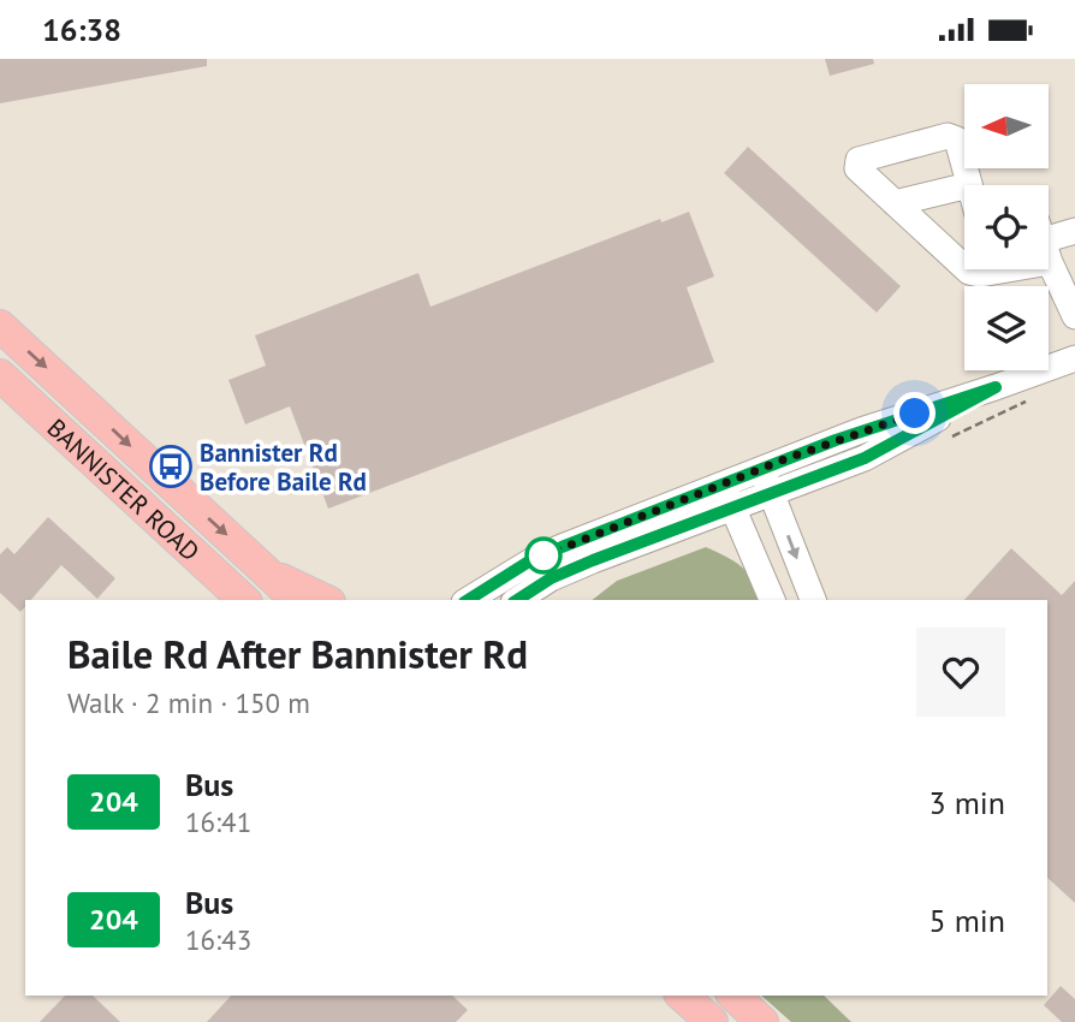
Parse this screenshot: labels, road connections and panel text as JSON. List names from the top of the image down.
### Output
{
  "streets": {
    "main road": ["BANNISTER ROAD"]
  },
  "places": {
    "bus stop": ["Bannister Rd Before Baile Rd"]
  },
  "lines": ["bus line 204"],
  "north": "left",
  "page": {
    "status": "16:38",
    "heading": ["Baile Rd After Bannister Rd", "Walk · 2 min · 150 m"],
    "list": [
      {
        "mark": "204",
        "name": "Bus",
        "note": "16:41",
        "value": "3 min"
      },
      {
        "mark": "204",
        "name": "Bus",
        "note": "16:43",
        "value": "5 min"
      }
    ]
  }
}
